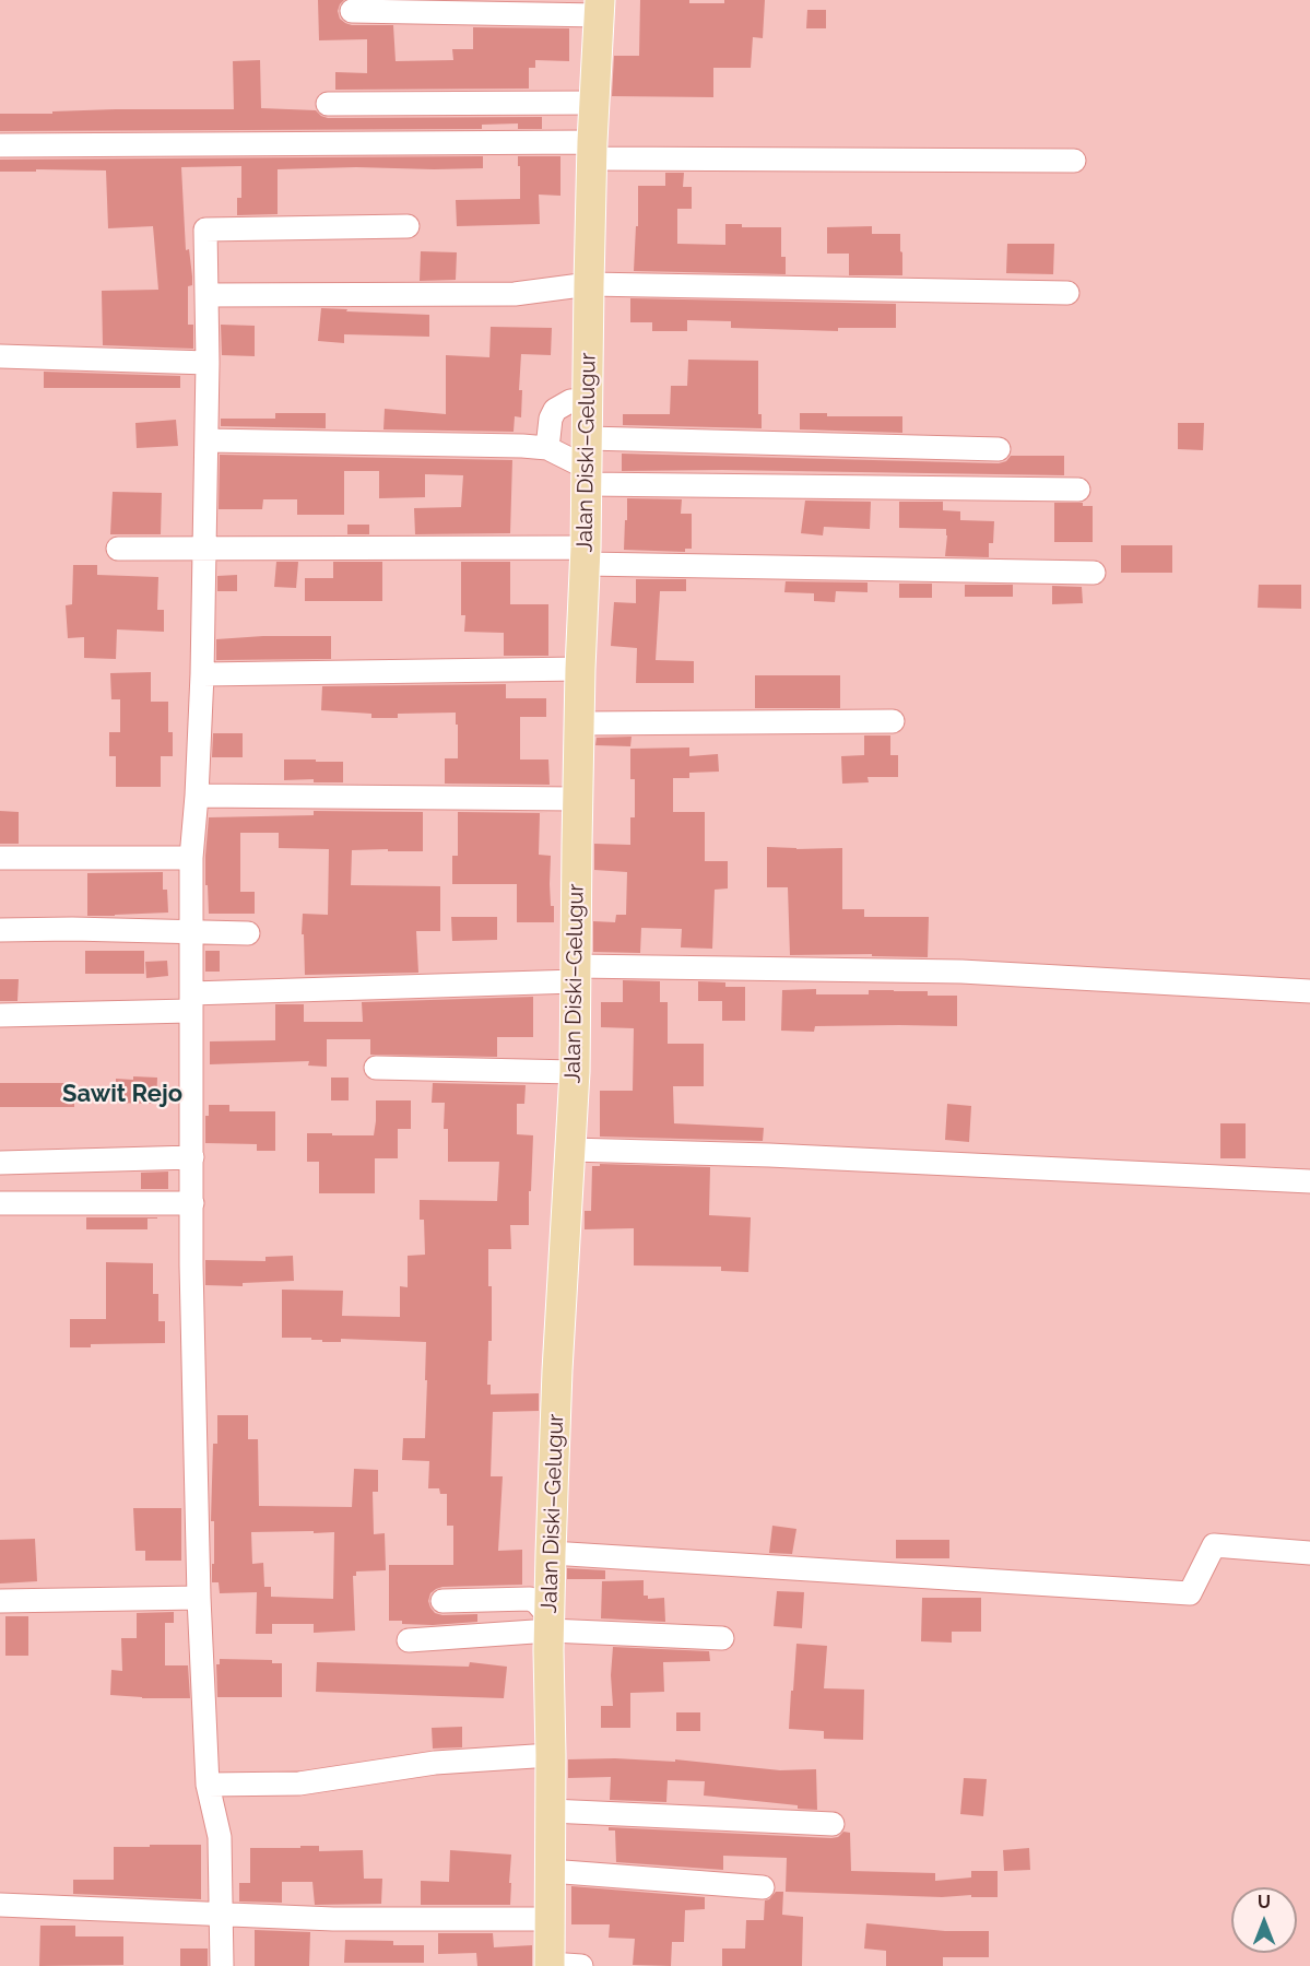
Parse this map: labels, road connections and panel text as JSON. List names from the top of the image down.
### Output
{
  "streets": {
    "main road": ["Jalan Diski–Gelugur"]
  },
  "districts": ["Sawit Rejo"],
  "north": "top"
}
